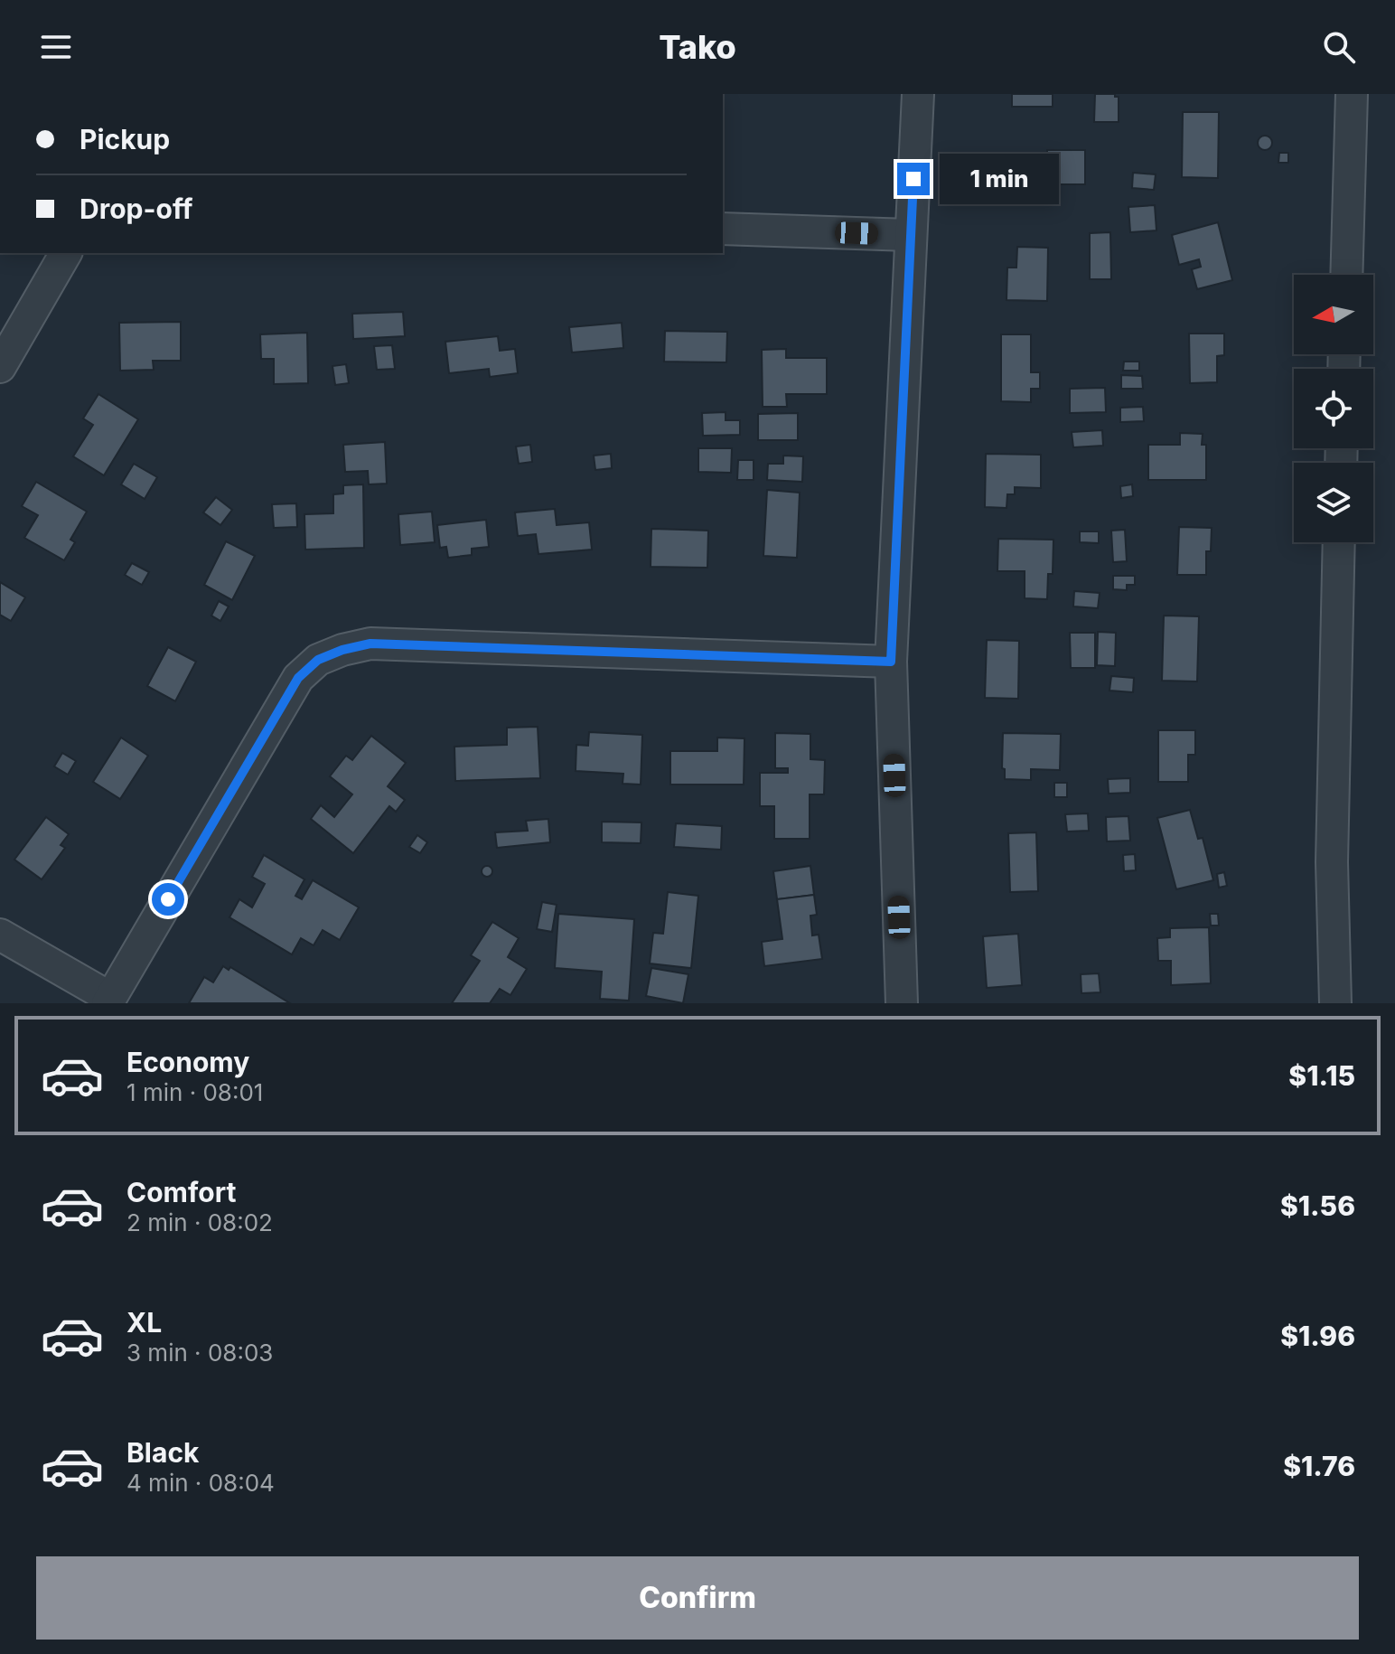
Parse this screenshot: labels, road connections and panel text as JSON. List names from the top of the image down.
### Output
{
  "north": "left",
  "page": {
    "header": "Tako",
    "banner": ["Pickup", "Drop-off"],
    "bubble": "1 min",
    "list": [
      {
        "name": "Economy",
        "note": "1 min · 08:01",
        "value": "$1.15"
      },
      {
        "name": "Comfort",
        "note": "2 min · 08:02",
        "value": "$1.56"
      },
      {
        "name": "XL",
        "note": "3 min · 08:03",
        "value": "$1.96"
      },
      {
        "name": "Black",
        "note": "4 min · 08:04",
        "value": "$1.76"
      }
    ],
    "buttons": "Confirm"
  }
}
